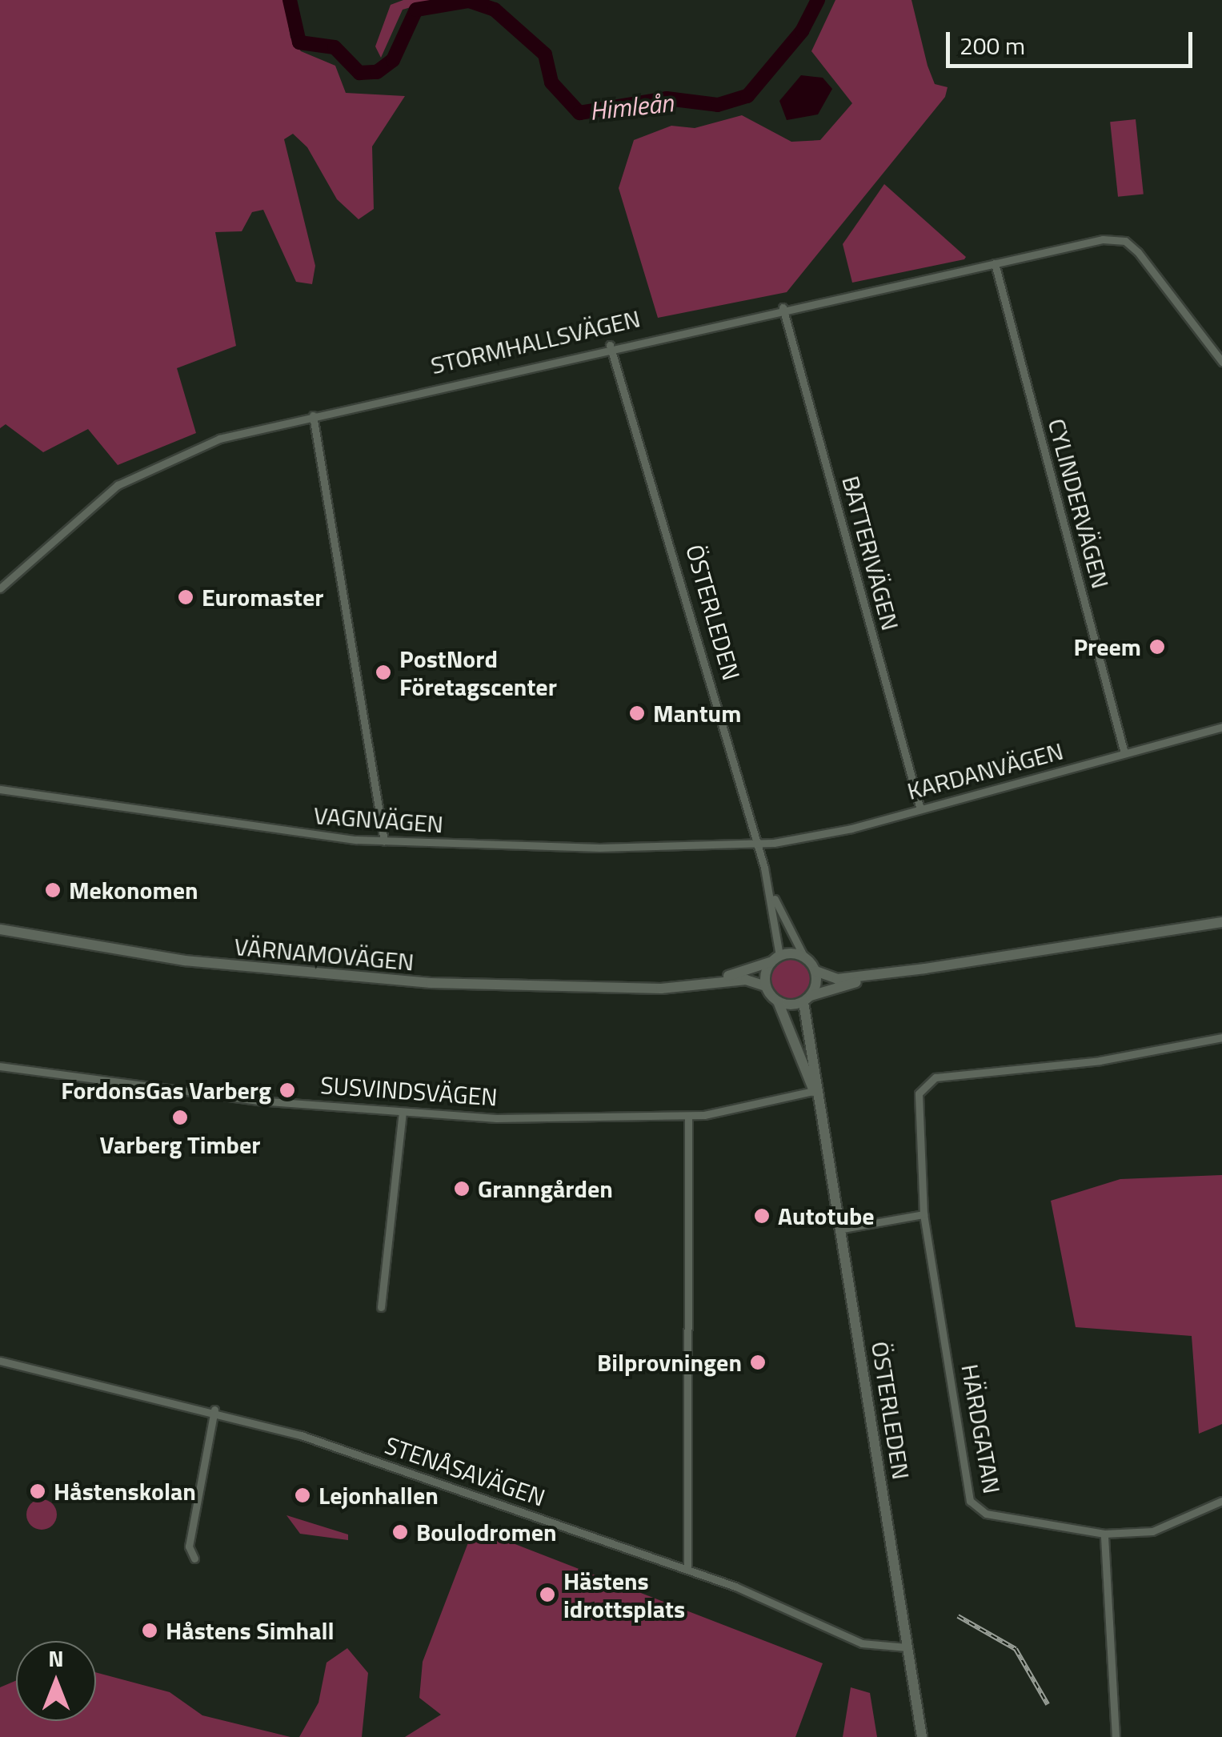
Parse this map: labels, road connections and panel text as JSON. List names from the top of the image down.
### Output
{
  "streets": {
    "main road": ["ÖSTERLEDEN", "VÄRNAMOVÄGEN"],
    "street": [
      "STORMHALLSVÄGEN",
      "CYLINDERVÄGEN",
      "BATTERIVÄGEN",
      "KARDANVÄGEN",
      "VAGNVÄGEN",
      "SUSVINDSVÄGEN",
      "HÄRDGATAN",
      "STENÅSAVÄGEN"
    ]
  },
  "crossings": [
    ["STORMHALLSVÄGEN", "CYLINDERVÄGEN"],
    ["STORMHALLSVÄGEN", "BATTERIVÄGEN"],
    ["STORMHALLSVÄGEN", "ÖSTERLEDEN"],
    ["CYLINDERVÄGEN", "KARDANVÄGEN"],
    ["BATTERIVÄGEN", "KARDANVÄGEN"],
    ["ÖSTERLEDEN", "KARDANVÄGEN"],
    ["ÖSTERLEDEN", "VAGNVÄGEN"],
    ["ÖSTERLEDEN", "VÄRNAMOVÄGEN"],
    ["ÖSTERLEDEN", "SUSVINDSVÄGEN"],
    ["ÖSTERLEDEN", "STENÅSAVÄGEN"],
    ["KARDANVÄGEN", "VAGNVÄGEN"]
  ],
  "water": ["Himleån"],
  "places": [
    "Euromaster",
    "Preem",
    "PostNord Företagscenter",
    "Mantum",
    "Mekonomen",
    "FordonsGas Varberg",
    "Varberg Timber",
    "Granngården",
    "Autotube",
    "Bilprovningen",
    "Håstenskolan",
    "Lejonhallen",
    "Boulodromen",
    "Hästens idrottsplats",
    "Håstens Simhall"
  ],
  "scale_bar": "200 m",
  "north": "top"
}
